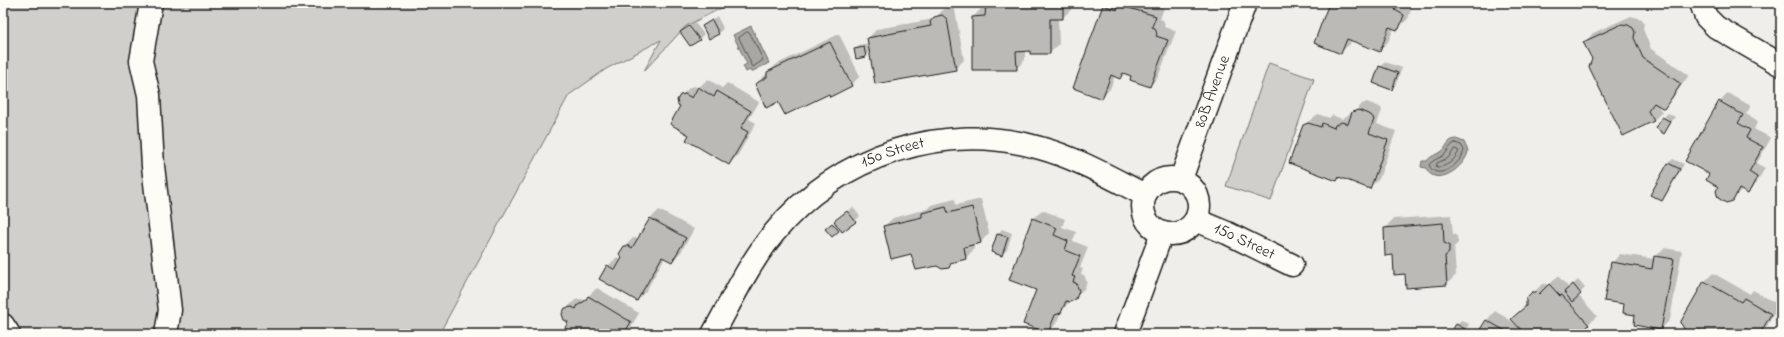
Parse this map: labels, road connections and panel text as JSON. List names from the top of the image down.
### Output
{
  "streets": {
    "street": ["80B Avenue", "150 Street"]
  },
  "crossings": [
    ["80B Avenue", "150 Street"]
  ]
}
